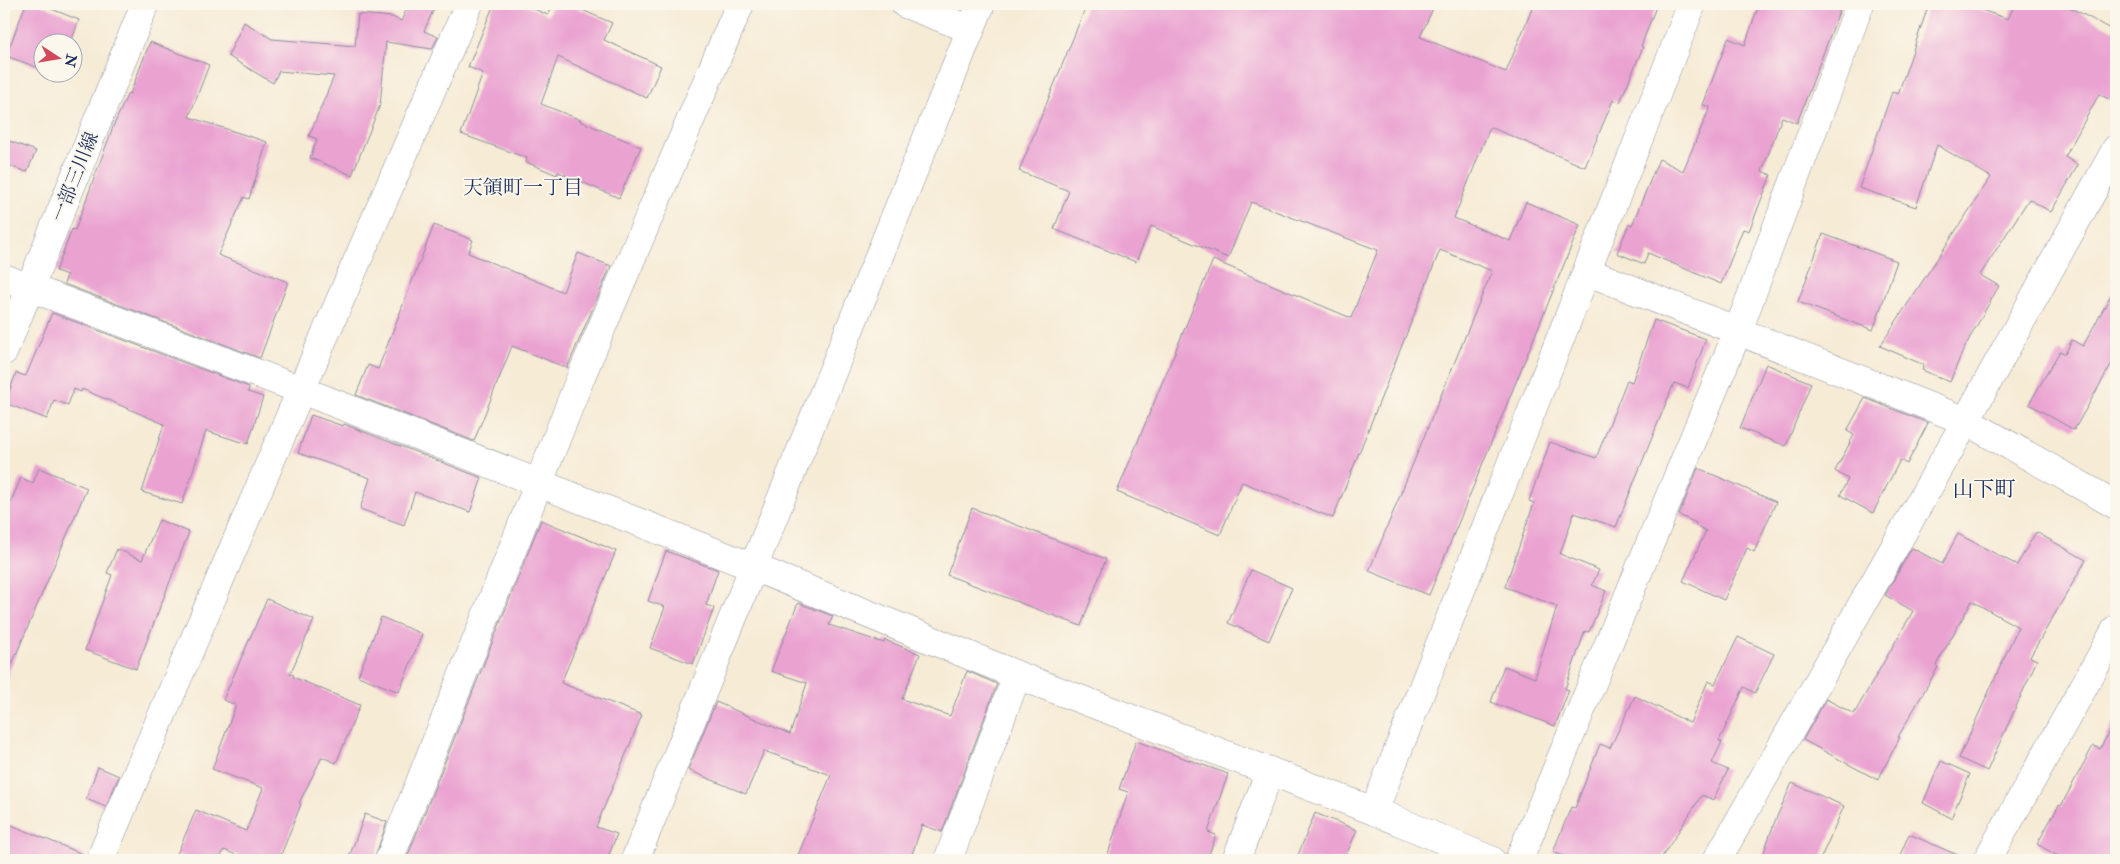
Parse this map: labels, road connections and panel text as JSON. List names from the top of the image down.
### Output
{
  "streets": {
    "street": ["一部三川線"]
  },
  "districts": ["天領町一丁目", "山下町"],
  "north": "right"
}
